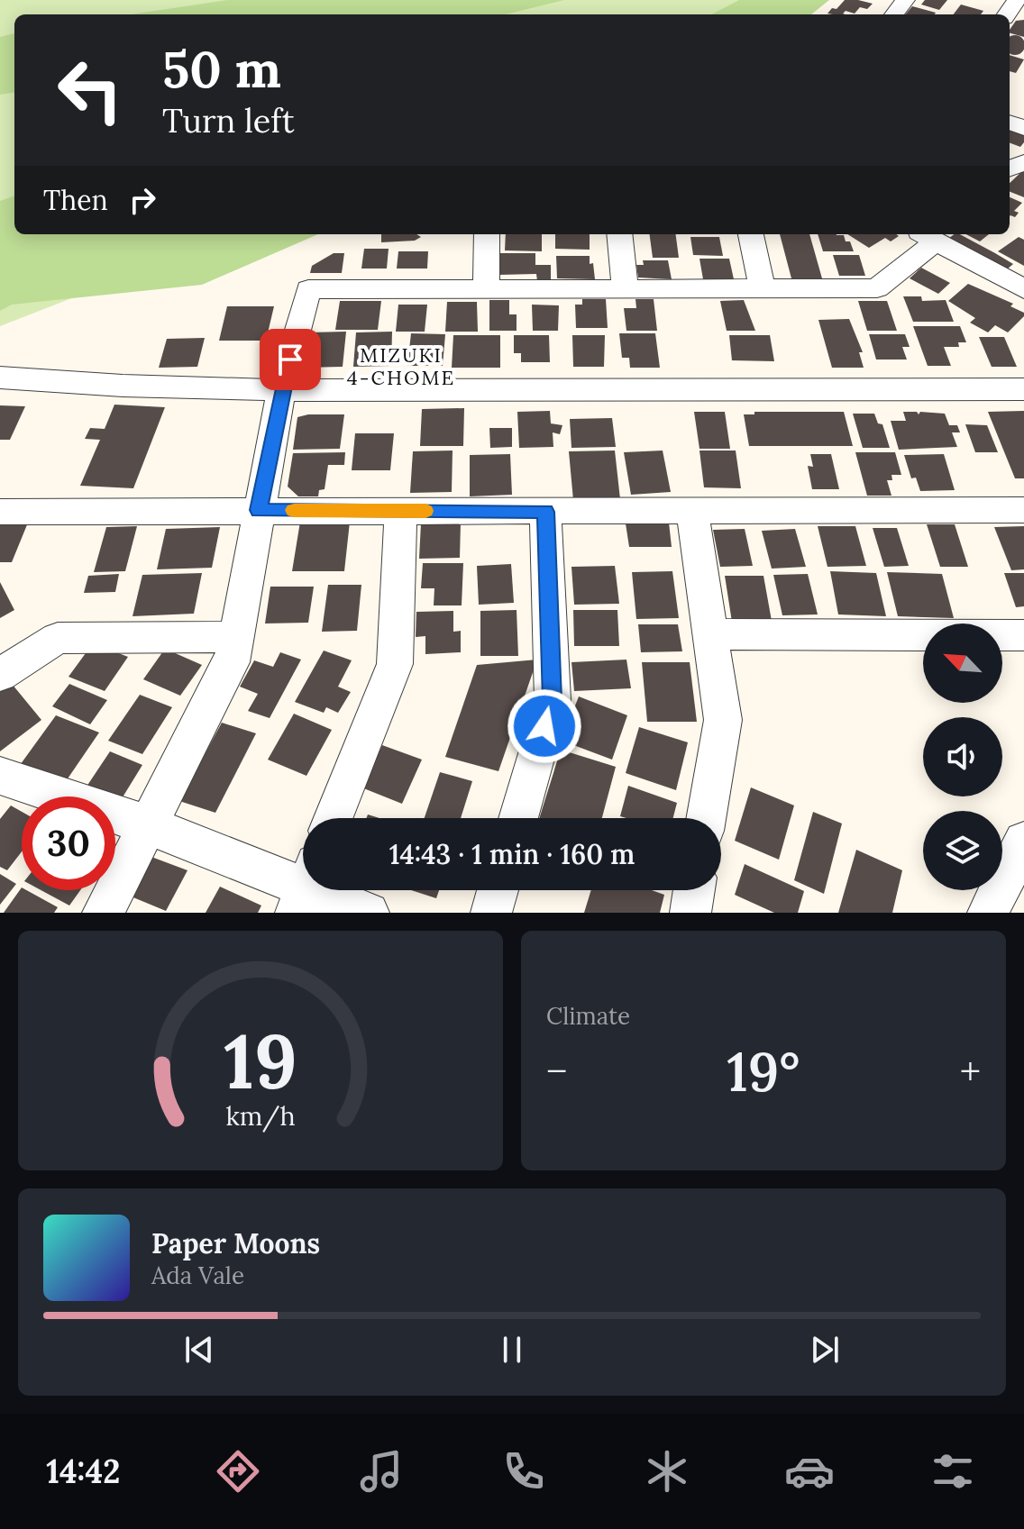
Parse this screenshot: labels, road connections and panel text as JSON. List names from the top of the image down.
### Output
{
  "districts": ["MIZUKI 4-CHOME"],
  "north": "top left",
  "page": {
    "turn": ["50 m", "Turn left"],
    "then": "Then",
    "limit": "30",
    "trip": "14:43 · 1 min · 160 m",
    "tile": "Climate",
    "heat": ["−", "19°", "+"],
    "song": ["Paper Moons", "Ada Vale"],
    "tabs": "14:42",
    "gauge": ["19", "km/h"]
  }
}
